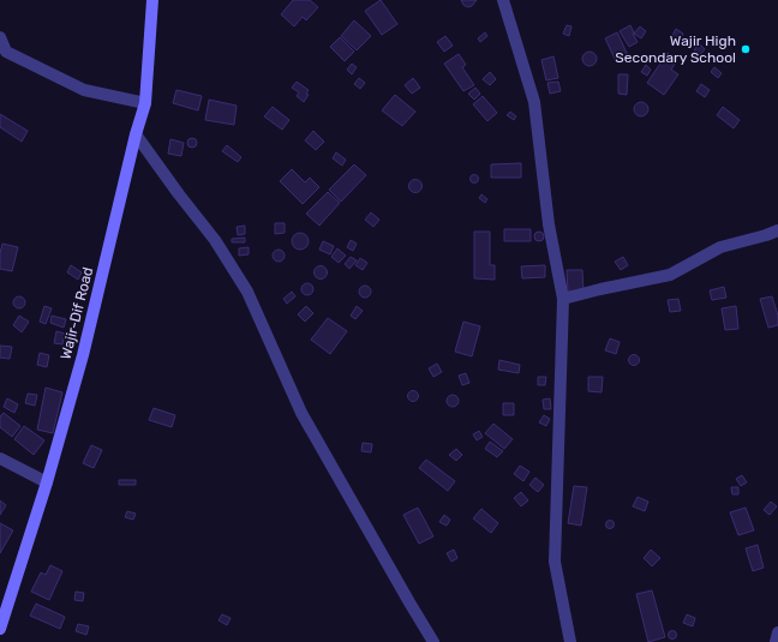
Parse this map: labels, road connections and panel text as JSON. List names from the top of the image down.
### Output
{
  "streets": {
    "main road": ["Wajir-Dif Road"]
  },
  "places": ["Wajir High Secondary School"]
}
